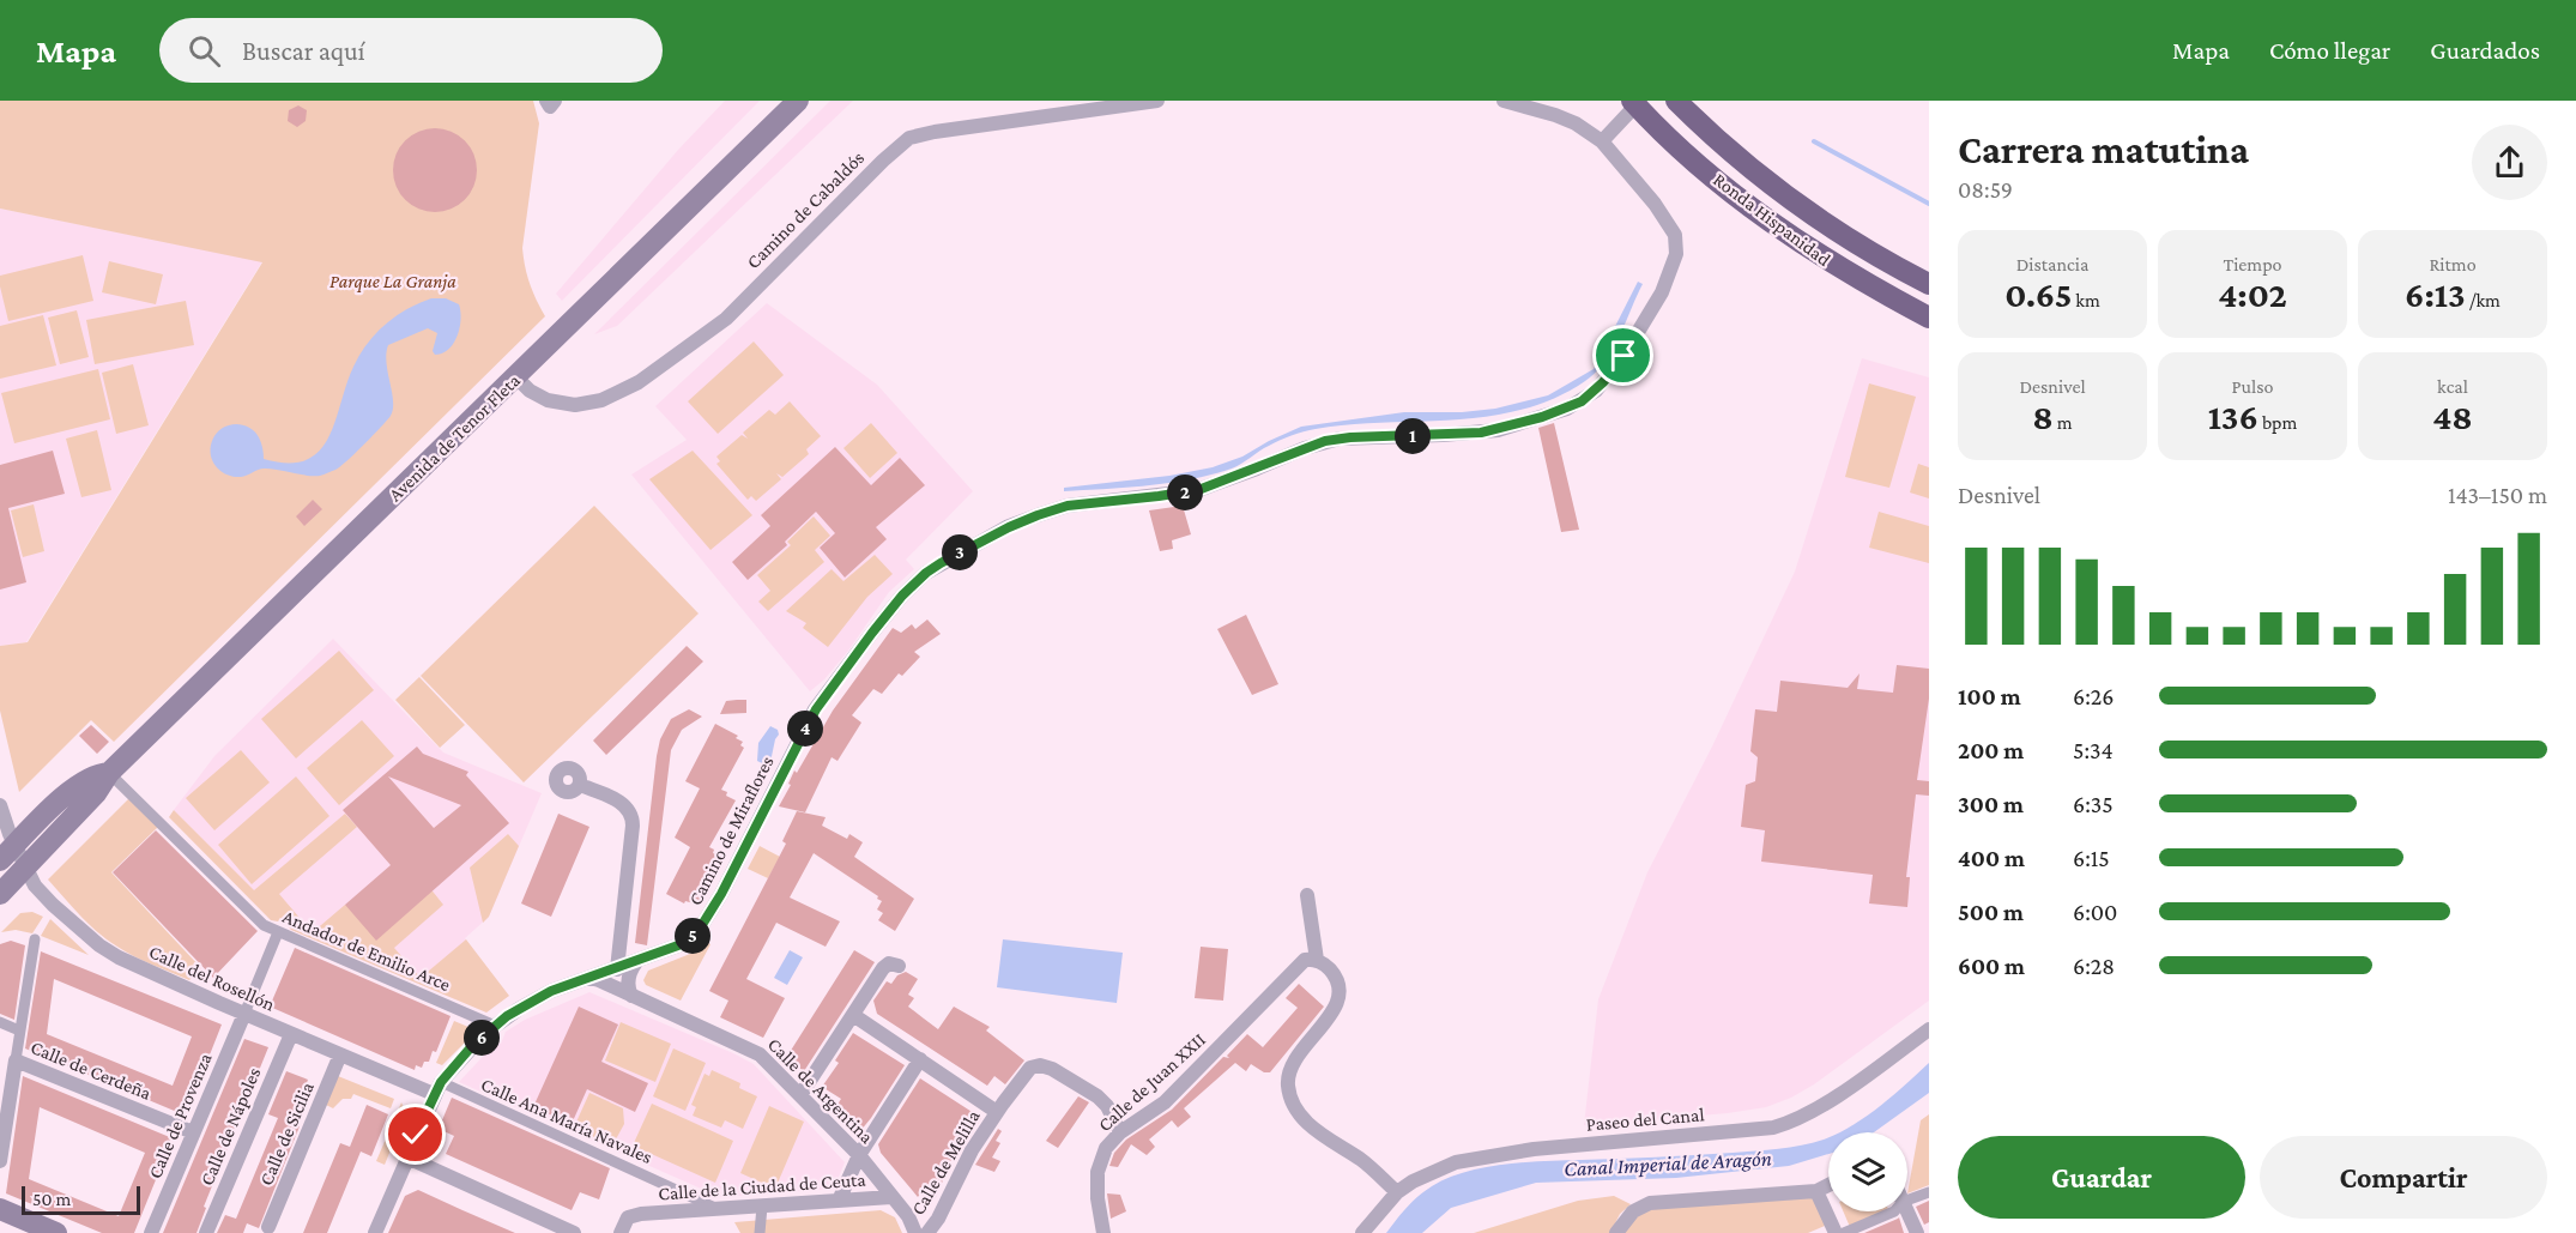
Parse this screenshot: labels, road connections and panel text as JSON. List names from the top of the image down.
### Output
{
  "streets": {
    "highway": ["Ronda Hispanidad"],
    "main road": ["Avenida de Tenor Fleta"],
    "street": [
      "Camino de Cabaldós",
      "Camino de Miraflores",
      "Andador de Emilio Arce",
      "Calle del Rosellón",
      "Calle de Cerdeña",
      "Calle de Juan XXII",
      "Calle de Argentina",
      "Calle de Provenza",
      "Paseo del Canal",
      "Calle Ana María Navales",
      "Calle de Nápoles",
      "Calle de Sicilia",
      "Calle de Melilla",
      "Calle de la Ciudad de Ceuta"
    ]
  },
  "crossings": [
    ["Camino de Cabaldós", "Avenida de Tenor Fleta"],
    ["Avenida de Tenor Fleta", "Andador de Emilio Arce"],
    ["Avenida de Tenor Fleta", "Calle del Rosellón"],
    ["Camino de Miraflores", "Andador de Emilio Arce"],
    ["Camino de Miraflores", "Calle del Rosellón"],
    ["Camino de Miraflores", "Calle de Argentina"],
    ["Camino de Miraflores", "Calle Ana María Navales"],
    ["Calle del Rosellón", "Calle de Provenza"],
    ["Calle del Rosellón", "Calle Ana María Navales"],
    ["Calle del Rosellón", "Calle de Nápoles"],
    ["Calle del Rosellón", "Calle de Sicilia"],
    ["Calle de Cerdeña", "Calle de Provenza"],
    ["Calle de Juan XXII", "Calle de Melilla"],
    ["Calle de Argentina", "Calle de la Ciudad de Ceuta"],
    ["Calle Ana María Navales", "Calle de la Ciudad de Ceuta"]
  ],
  "water": ["Canal Imperial de Aragón"],
  "parks": ["Parque La Granja"],
  "scale_bar": "50 m",
  "page": {
    "header": "Mapa",
    "search": "Buscar aquí",
    "nav": ["Mapa", "Cómo llegar", "Guardados"],
    "heading": ["Carrera matutina", "08:59"],
    "stats": [
      ["Distancia", "0.65 km"],
      ["Tiempo", "4:02"],
      ["Ritmo", "6:13 /km"],
      ["Desnivel", "8 m"],
      ["Pulso", "136 bpm"],
      ["kcal", "48"]
    ],
    "pins": [
      "1",
      "2",
      "3",
      "4",
      "5",
      "6"
    ],
    "chart": ["Desnivel", "143–150 m"],
    "list": [
      {
        "name": "100 m",
        "note": "6:26"
      },
      {
        "name": "200 m",
        "note": "5:34"
      },
      {
        "name": "300 m",
        "note": "6:35"
      },
      {
        "name": "400 m",
        "note": "6:15"
      },
      {
        "name": "500 m",
        "note": "6:00"
      },
      {
        "name": "600 m",
        "note": "6:28"
      }
    ],
    "buttons": ["Guardar", "Compartir"],
    "scale": "50 m"
  }
}
